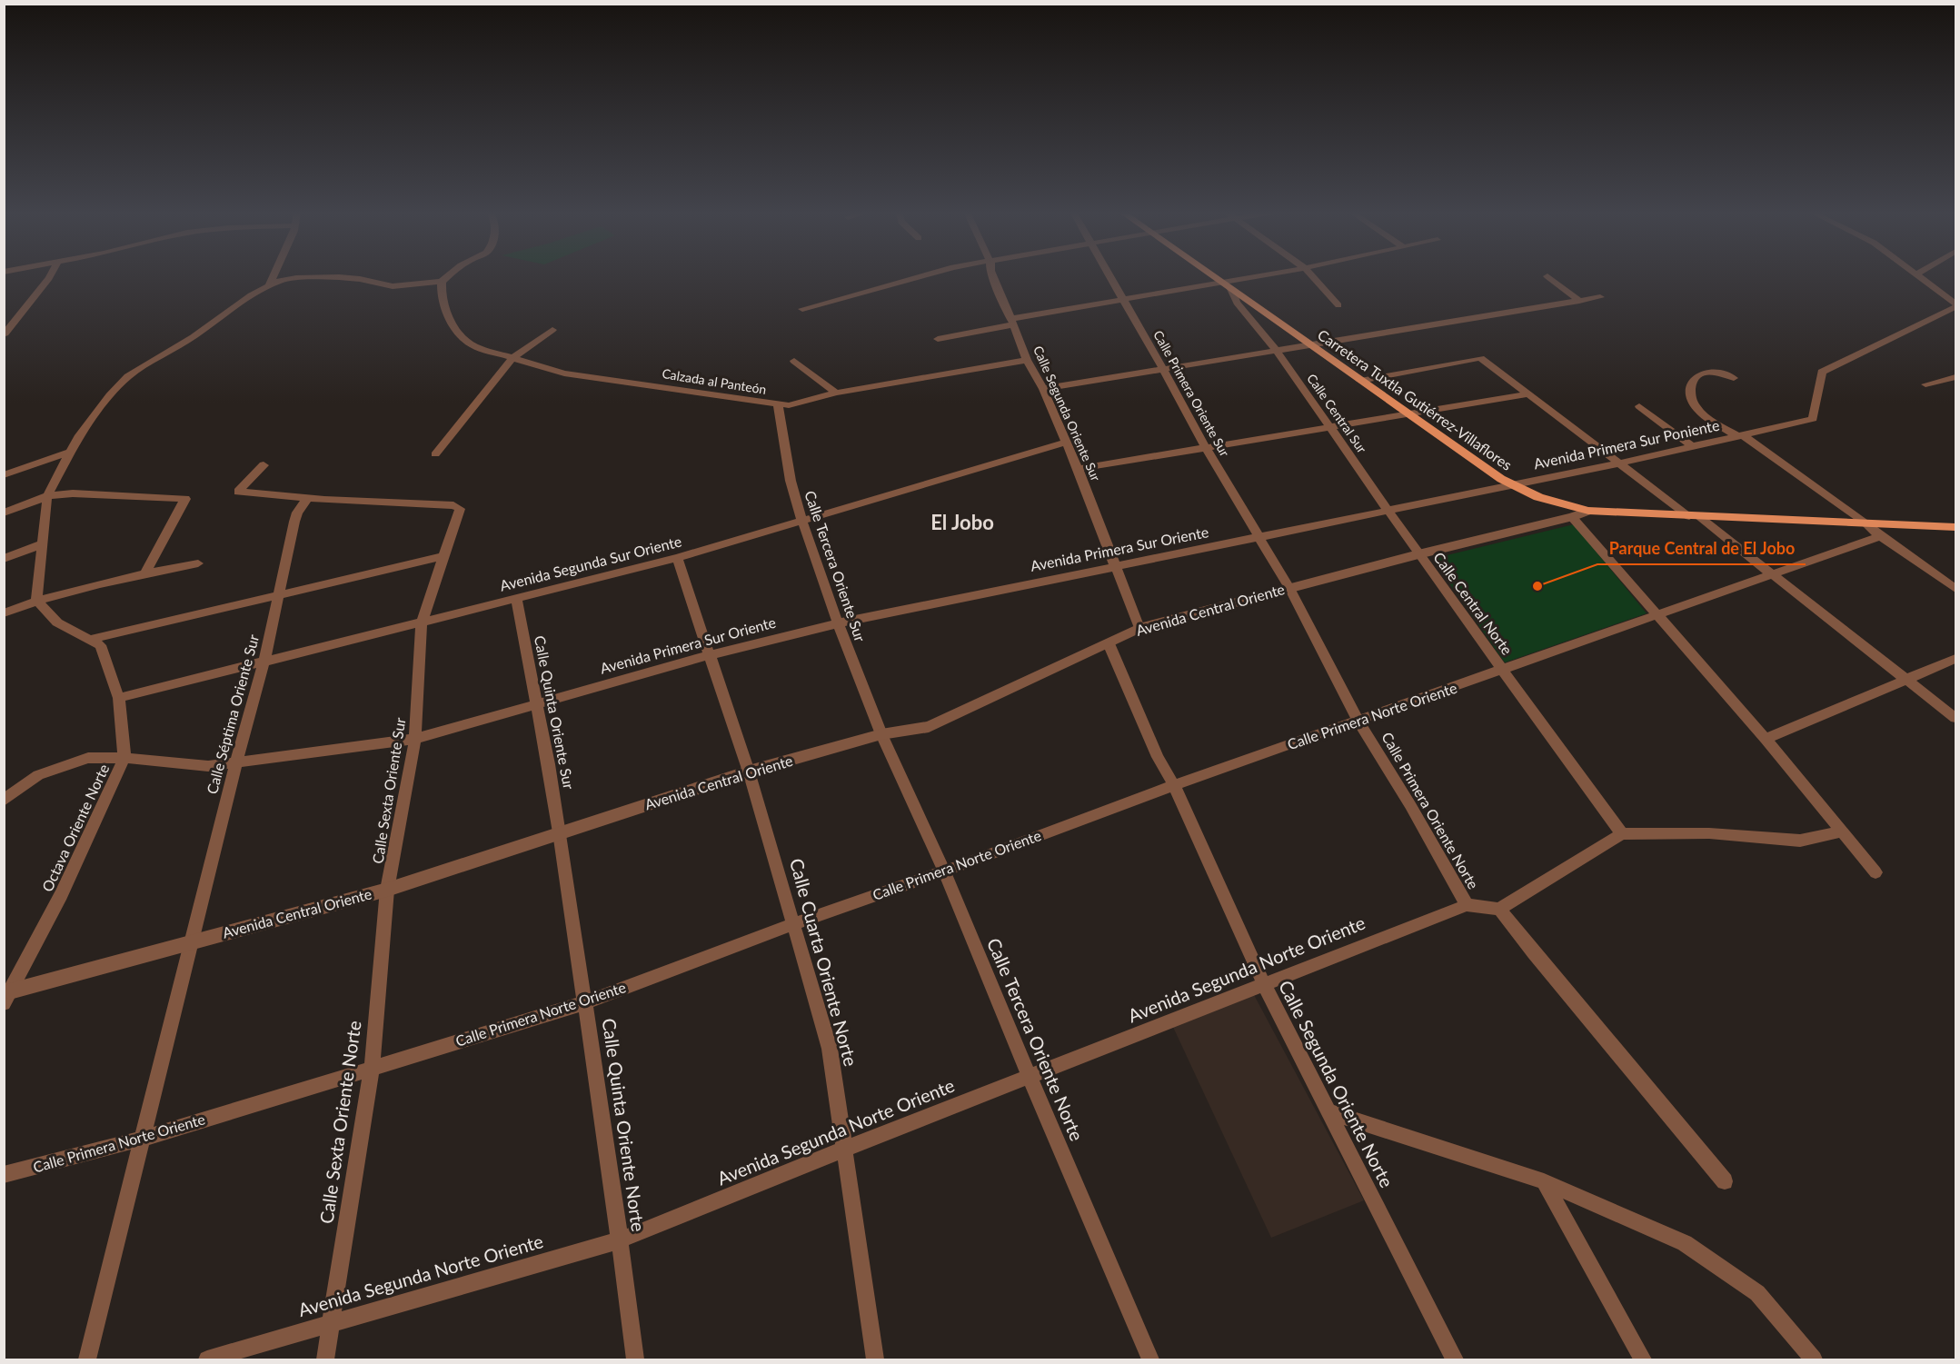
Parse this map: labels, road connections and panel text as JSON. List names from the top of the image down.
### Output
{
  "streets": {
    "main road": ["Carretera Tuxtla Gutiérrez-Villaflores"],
    "street": [
      "Calzada al Panteón",
      "Calle Primera Oriente Sur",
      "Calle Segunda Oriente Sur",
      "Calle Central Sur",
      "Avenida Primera Sur Poniente",
      "Avenida Primera Sur Oriente",
      "Avenida Segunda Sur Oriente",
      "Calle Tercera Oriente Sur",
      "Calle Central Norte",
      "Avenida Central Oriente",
      "Calle Quinta Oriente Sur",
      "Calle Séptima Oriente Sur",
      "Calle Primera Norte Oriente",
      "Calle Sexta Oriente Sur",
      "Calle Primera Oriente Norte",
      "Octava Oriente Norte",
      "Calle Cuarta Oriente Norte",
      "Avenida Segunda Norte Oriente",
      "Calle Tercera Oriente Norte",
      "Calle Segunda Oriente Norte",
      "Calle Sexta Oriente Norte",
      "Calle Quinta Oriente Norte"
    ]
  },
  "crossings": [
    ["Calzada al Panteón", "Calle Segunda Oriente Sur"],
    ["Calzada al Panteón", "Calle Tercera Oriente Sur"],
    ["Calle Primera Oriente Sur", "Avenida Primera Sur Oriente"],
    ["Calle Primera Oriente Sur", "Avenida Central Oriente"],
    ["Calle Primera Oriente Sur", "Calle Primera Oriente Norte"],
    ["Carretera Tuxtla Gutiérrez-Villaflores", "Calle Central Sur"],
    ["Carretera Tuxtla Gutiérrez-Villaflores", "Avenida Primera Sur Poniente"],
    ["Carretera Tuxtla Gutiérrez-Villaflores", "Avenida Central Oriente"],
    ["Calle Segunda Oriente Sur", "Avenida Primera Sur Oriente"],
    ["Calle Segunda Oriente Sur", "Avenida Segunda Sur Oriente"],
    ["Calle Segunda Oriente Sur", "Avenida Central Oriente"],
    ["Calle Central Sur", "Avenida Primera Sur Poniente"],
    ["Calle Central Sur", "Avenida Primera Sur Oriente"],
    ["Calle Central Sur", "Calle Central Norte"],
    ["Calle Central Sur", "Avenida Central Oriente"],
    ["Avenida Primera Sur Poniente", "Avenida Primera Sur Oriente"],
    ["Avenida Primera Sur Oriente", "Calle Tercera Oriente Sur"],
    ["Avenida Primera Sur Oriente", "Calle Quinta Oriente Sur"],
    ["Avenida Primera Sur Oriente", "Calle Séptima Oriente Sur"],
    ["Avenida Primera Sur Oriente", "Calle Sexta Oriente Sur"],
    ["Avenida Primera Sur Oriente", "Octava Oriente Norte"],
    ["Avenida Primera Sur Oriente", "Calle Cuarta Oriente Norte"],
    ["Avenida Segunda Sur Oriente", "Calle Tercera Oriente Sur"],
    ["Avenida Segunda Sur Oriente", "Calle Quinta Oriente Sur"],
    ["Avenida Segunda Sur Oriente", "Calle Séptima Oriente Sur"],
    ["Avenida Segunda Sur Oriente", "Calle Sexta Oriente Sur"],
    ["Avenida Segunda Sur Oriente", "Octava Oriente Norte"],
    ["Avenida Segunda Sur Oriente", "Calle Cuarta Oriente Norte"],
    ["Calle Tercera Oriente Sur", "Avenida Central Oriente"],
    ["Calle Tercera Oriente Sur", "Calle Tercera Oriente Norte"],
    ["Calle Central Norte", "Avenida Central Oriente"],
    ["Calle Central Norte", "Calle Primera Norte Oriente"],
    ["Avenida Central Oriente", "Calle Quinta Oriente Sur"],
    ["Avenida Central Oriente", "Calle Séptima Oriente Sur"],
    ["Avenida Central Oriente", "Calle Sexta Oriente Sur"],
    ["Avenida Central Oriente", "Calle Primera Oriente Norte"],
    ["Avenida Central Oriente", "Octava Oriente Norte"],
    ["Avenida Central Oriente", "Calle Cuarta Oriente Norte"],
    ["Avenida Central Oriente", "Calle Tercera Oriente Norte"],
    ["Avenida Central Oriente", "Calle Segunda Oriente Norte"],
    ["Avenida Central Oriente", "Calle Sexta Oriente Norte"],
    ["Avenida Central Oriente", "Calle Quinta Oriente Norte"],
    ["Calle Quinta Oriente Sur", "Calle Quinta Oriente Norte"],
    ["Calle Séptima Oriente Sur", "Calle Primera Norte Oriente"],
    ["Calle Séptima Oriente Sur", "Calle Sexta Oriente Sur"],
    ["Calle Primera Norte Oriente", "Calle Primera Oriente Norte"],
    ["Calle Primera Norte Oriente", "Calle Cuarta Oriente Norte"],
    ["Calle Primera Norte Oriente", "Calle Tercera Oriente Norte"],
    ["Calle Primera Norte Oriente", "Calle Segunda Oriente Norte"],
    ["Calle Primera Norte Oriente", "Calle Sexta Oriente Norte"],
    ["Calle Primera Norte Oriente", "Calle Quinta Oriente Norte"],
    ["Calle Sexta Oriente Sur", "Calle Sexta Oriente Norte"],
    ["Calle Primera Oriente Norte", "Avenida Segunda Norte Oriente"],
    ["Calle Cuarta Oriente Norte", "Avenida Segunda Norte Oriente"],
    ["Avenida Segunda Norte Oriente", "Calle Tercera Oriente Norte"],
    ["Avenida Segunda Norte Oriente", "Calle Segunda Oriente Norte"],
    ["Avenida Segunda Norte Oriente", "Calle Sexta Oriente Norte"],
    ["Avenida Segunda Norte Oriente", "Calle Quinta Oriente Norte"]
  ],
  "districts": ["El Jobo"],
  "places": ["Parque Central de El Jobo"]
}
